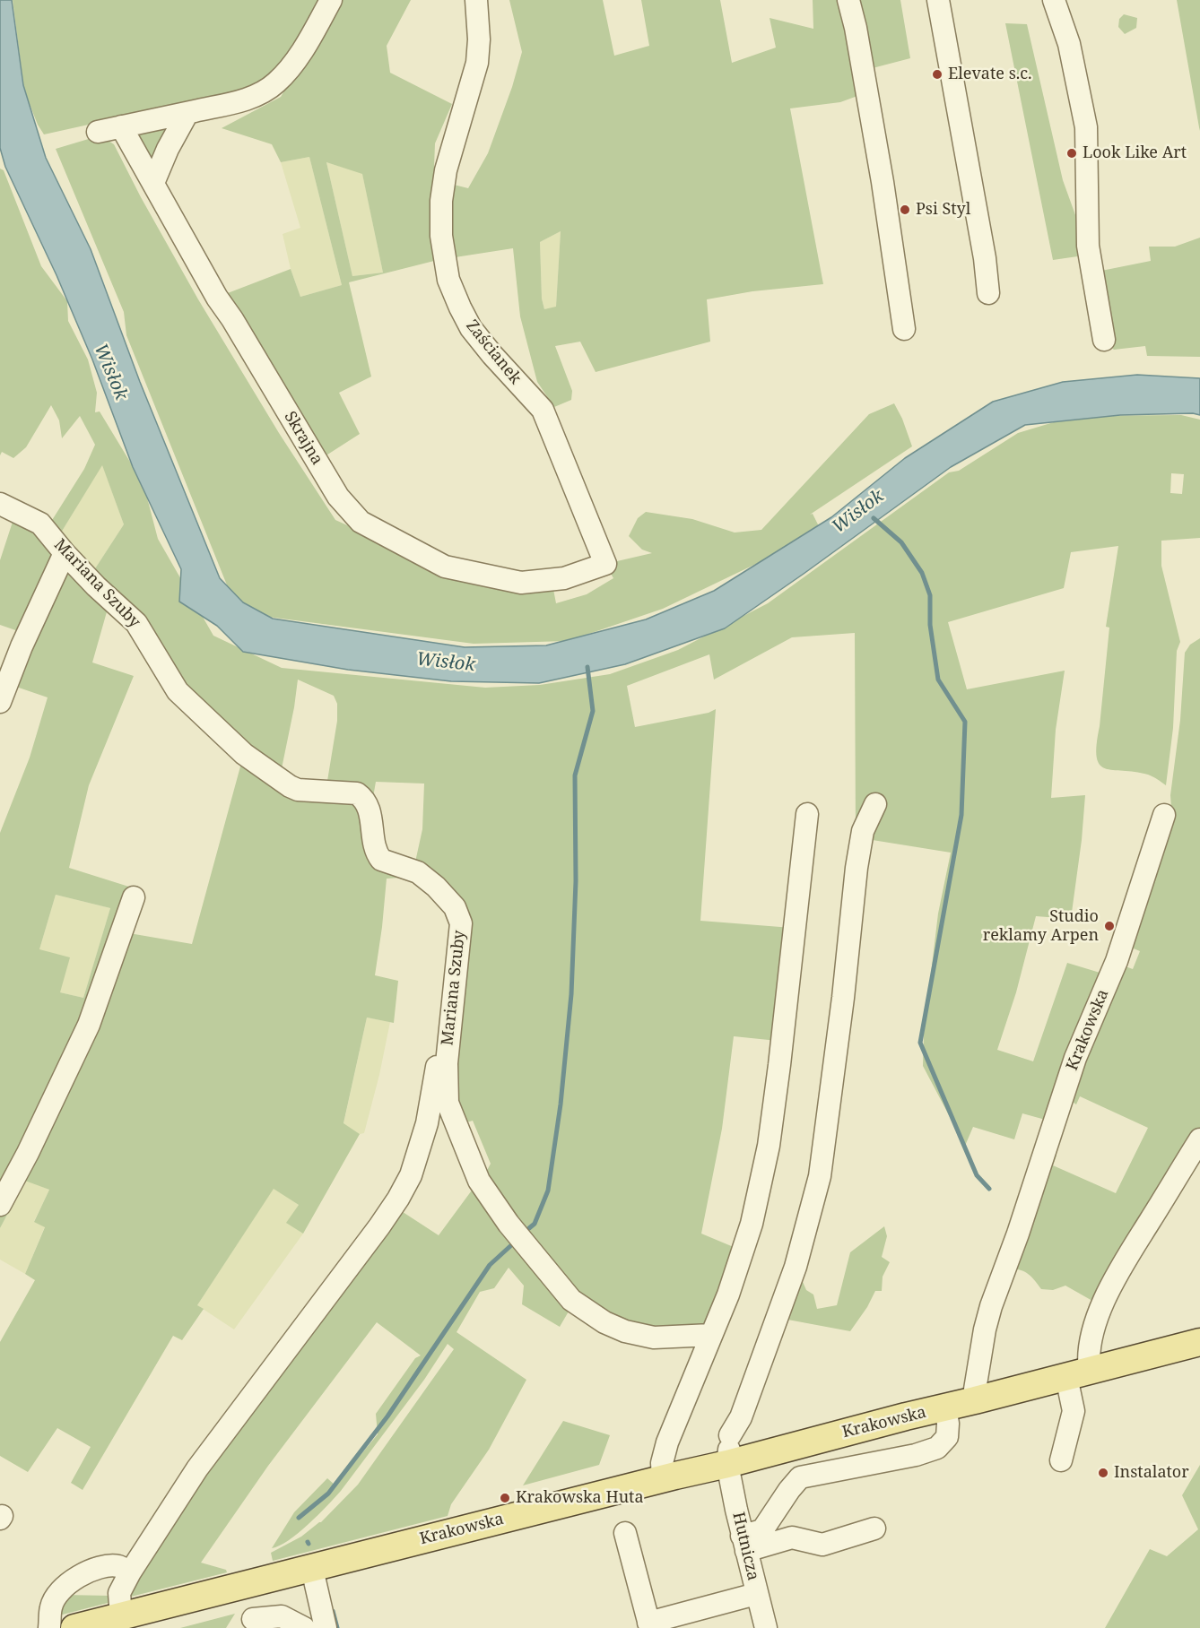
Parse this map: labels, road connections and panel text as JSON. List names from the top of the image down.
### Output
{
  "streets": {
    "main road": ["Krakowska"],
    "street": [
      "Zaścianek",
      "Skrajna",
      "Mariana Szuby",
      "Hutnicza"
    ]
  },
  "crossings": [
    ["Zaścianek", "Skrajna"],
    ["Krakowska", "Hutnicza"]
  ],
  "water": ["Wisłok"],
  "places": [
    "Elevate s.c.",
    "Look Like Art",
    "Psi Styl",
    "Studio reklamy Arpen",
    "Instalator",
    "Krakowska Huta"
  ]
}
